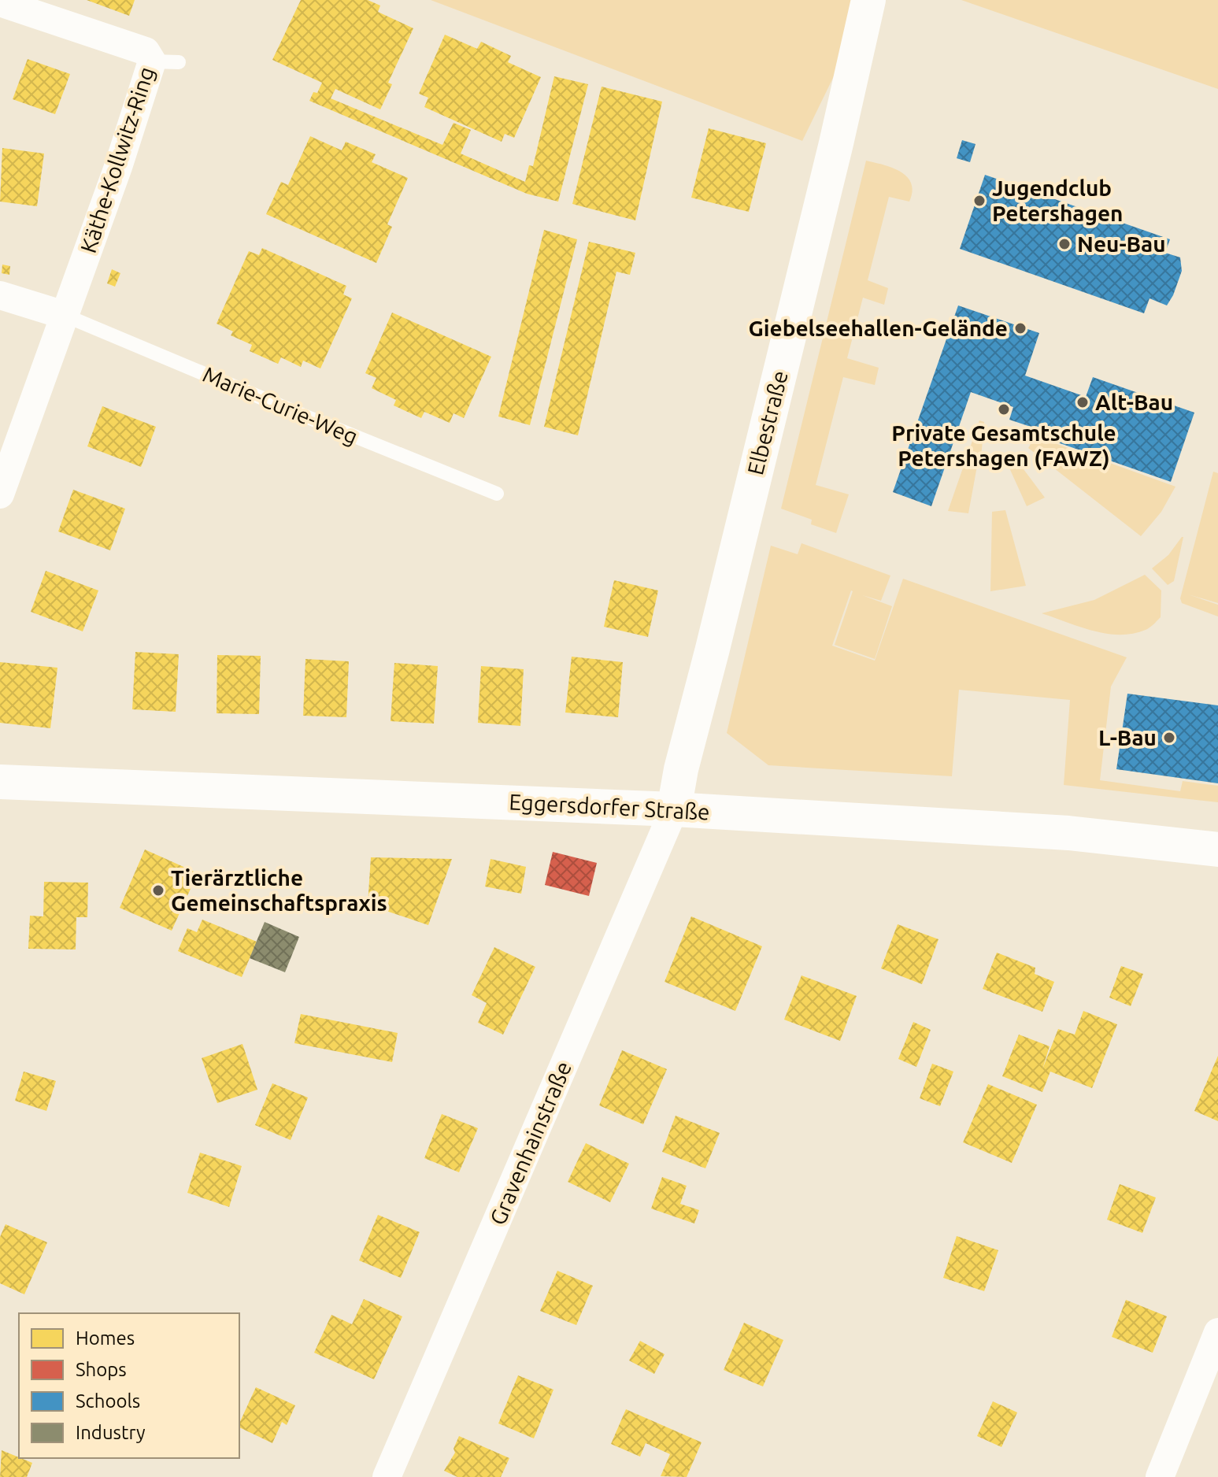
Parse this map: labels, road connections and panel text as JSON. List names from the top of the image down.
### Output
{
  "streets": {
    "street": [
      "Käthe-Kollwitz-Ring",
      "Elbestraße",
      "Eggersdorfer Straße",
      "Gravenhainstraße"
    ],
    "lane": ["Marie-Curie-Weg"]
  },
  "crossings": [
    ["Käthe-Kollwitz-Ring", "Marie-Curie-Weg"],
    ["Elbestraße", "Eggersdorfer Straße"],
    ["Elbestraße", "Gravenhainstraße"],
    ["Eggersdorfer Straße", "Gravenhainstraße"]
  ],
  "places": [
    "Jugendclub Petershagen",
    "Neu-Bau",
    "Giebelseehallen-Gelände",
    "Alt-Bau",
    "Private Gesamtschule Petershagen (FAWZ)",
    "L-Bau",
    "Tierärztliche Gemeinschaftspraxis"
  ],
  "legend": [
    "Homes",
    "Shops",
    "Schools",
    "Industry"
  ]
}
